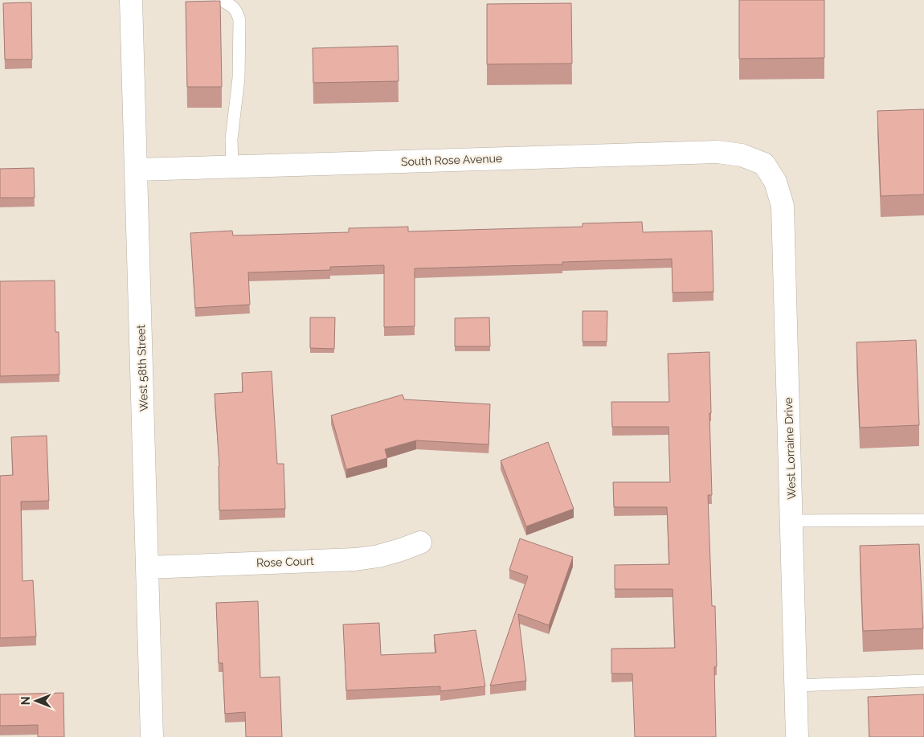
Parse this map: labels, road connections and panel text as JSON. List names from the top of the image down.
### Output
{
  "streets": {
    "street": [
      "South Rose Avenue",
      "West 58th Street",
      "West Lorraine Drive",
      "Rose Court"
    ]
  },
  "crossings": [
    ["South Rose Avenue", "West 58th Street"],
    ["South Rose Avenue", "West Lorraine Drive"],
    ["West 58th Street", "Rose Court"]
  ],
  "north": "left"
}
